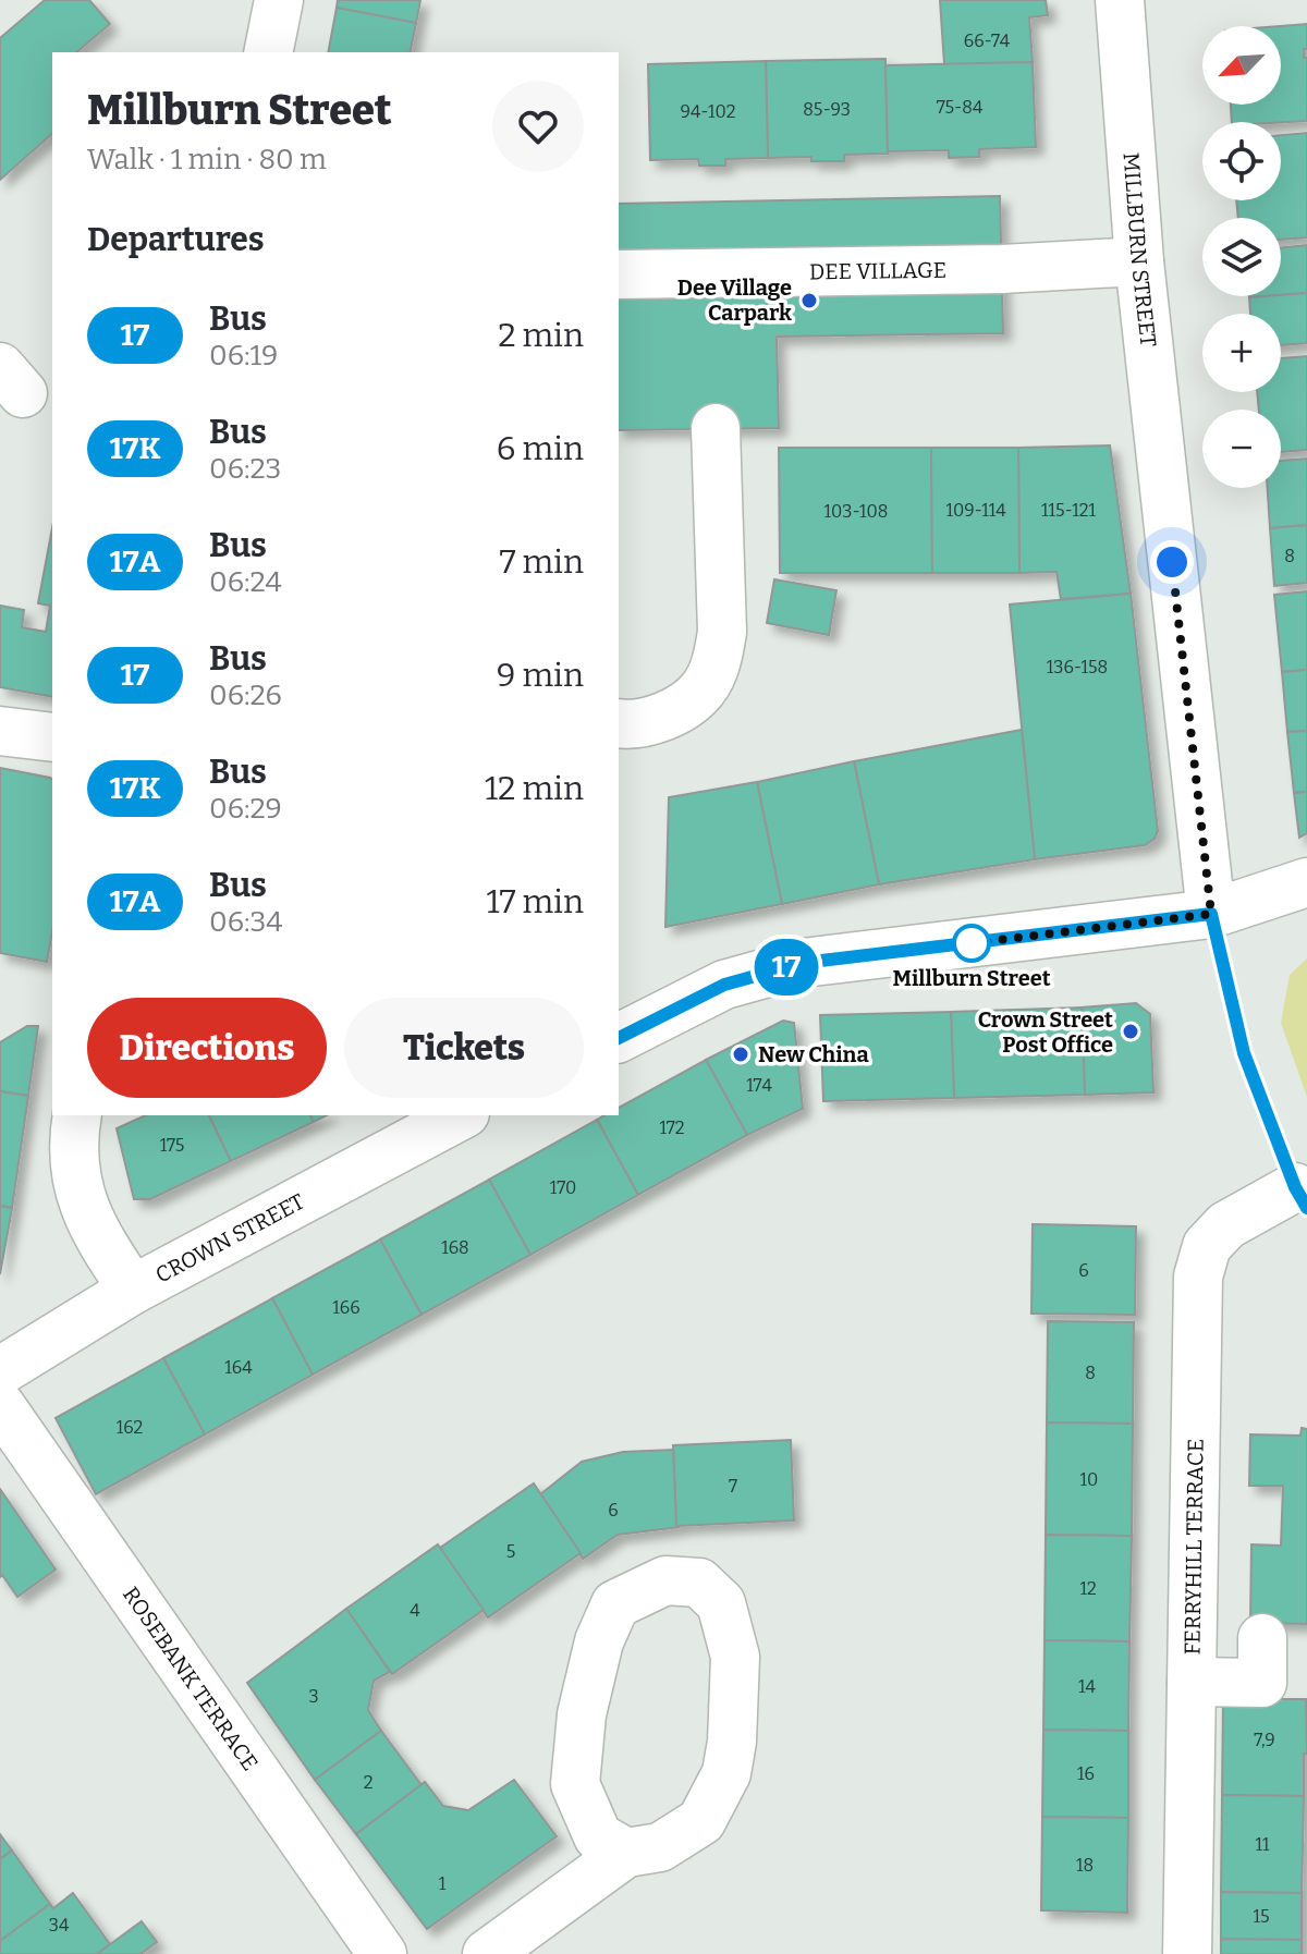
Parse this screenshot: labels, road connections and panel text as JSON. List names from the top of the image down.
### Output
{
  "streets": {
    "street": [
      "MILLBURN STREET",
      "DEE VILLAGE",
      "CROWN STREET",
      "FERRYHILL TERRACE",
      "ROSEBANK TERRACE"
    ]
  },
  "crossings": [
    ["MILLBURN STREET", "DEE VILLAGE"]
  ],
  "places": [
    "Dee Village Carpark",
    "Millburn Street",
    "Crown Street Post Office",
    "New China"
  ],
  "lines": ["bus line 17"],
  "house_numbers": [
    "66-74",
    "75-84",
    "85-93",
    "94-102",
    "109-114",
    "115-121",
    "103-108",
    "8",
    "136-158",
    "174",
    "172",
    "175",
    "170",
    "168",
    "6",
    "166",
    "164",
    "8",
    "162",
    "10",
    "7",
    "6",
    "5",
    "12",
    "4",
    "14",
    "3",
    "7,9",
    "16",
    "2",
    "11",
    "18",
    "1",
    "15",
    "34"
  ],
  "north": "bottom left",
  "page": {
    "on_map": "17",
    "map_buttons": ["+", "−"],
    "heading": [
      ["Millburn Street", "Walk · 1 min · 80 m"],
      "Departures"
    ],
    "list": [
      {
        "mark": "17",
        "name": "Bus",
        "note": "06:19",
        "value": "2 min"
      },
      {
        "mark": "17K",
        "name": "Bus",
        "note": "06:23",
        "value": "6 min"
      },
      {
        "mark": "17A",
        "name": "Bus",
        "note": "06:24",
        "value": "7 min"
      },
      {
        "mark": "17",
        "name": "Bus",
        "note": "06:26",
        "value": "9 min"
      },
      {
        "mark": "17K",
        "name": "Bus",
        "note": "06:29",
        "value": "12 min"
      },
      {
        "mark": "17A",
        "name": "Bus",
        "note": "06:34",
        "value": "17 min"
      }
    ],
    "buttons": ["Directions", "Tickets"]
  }
}
